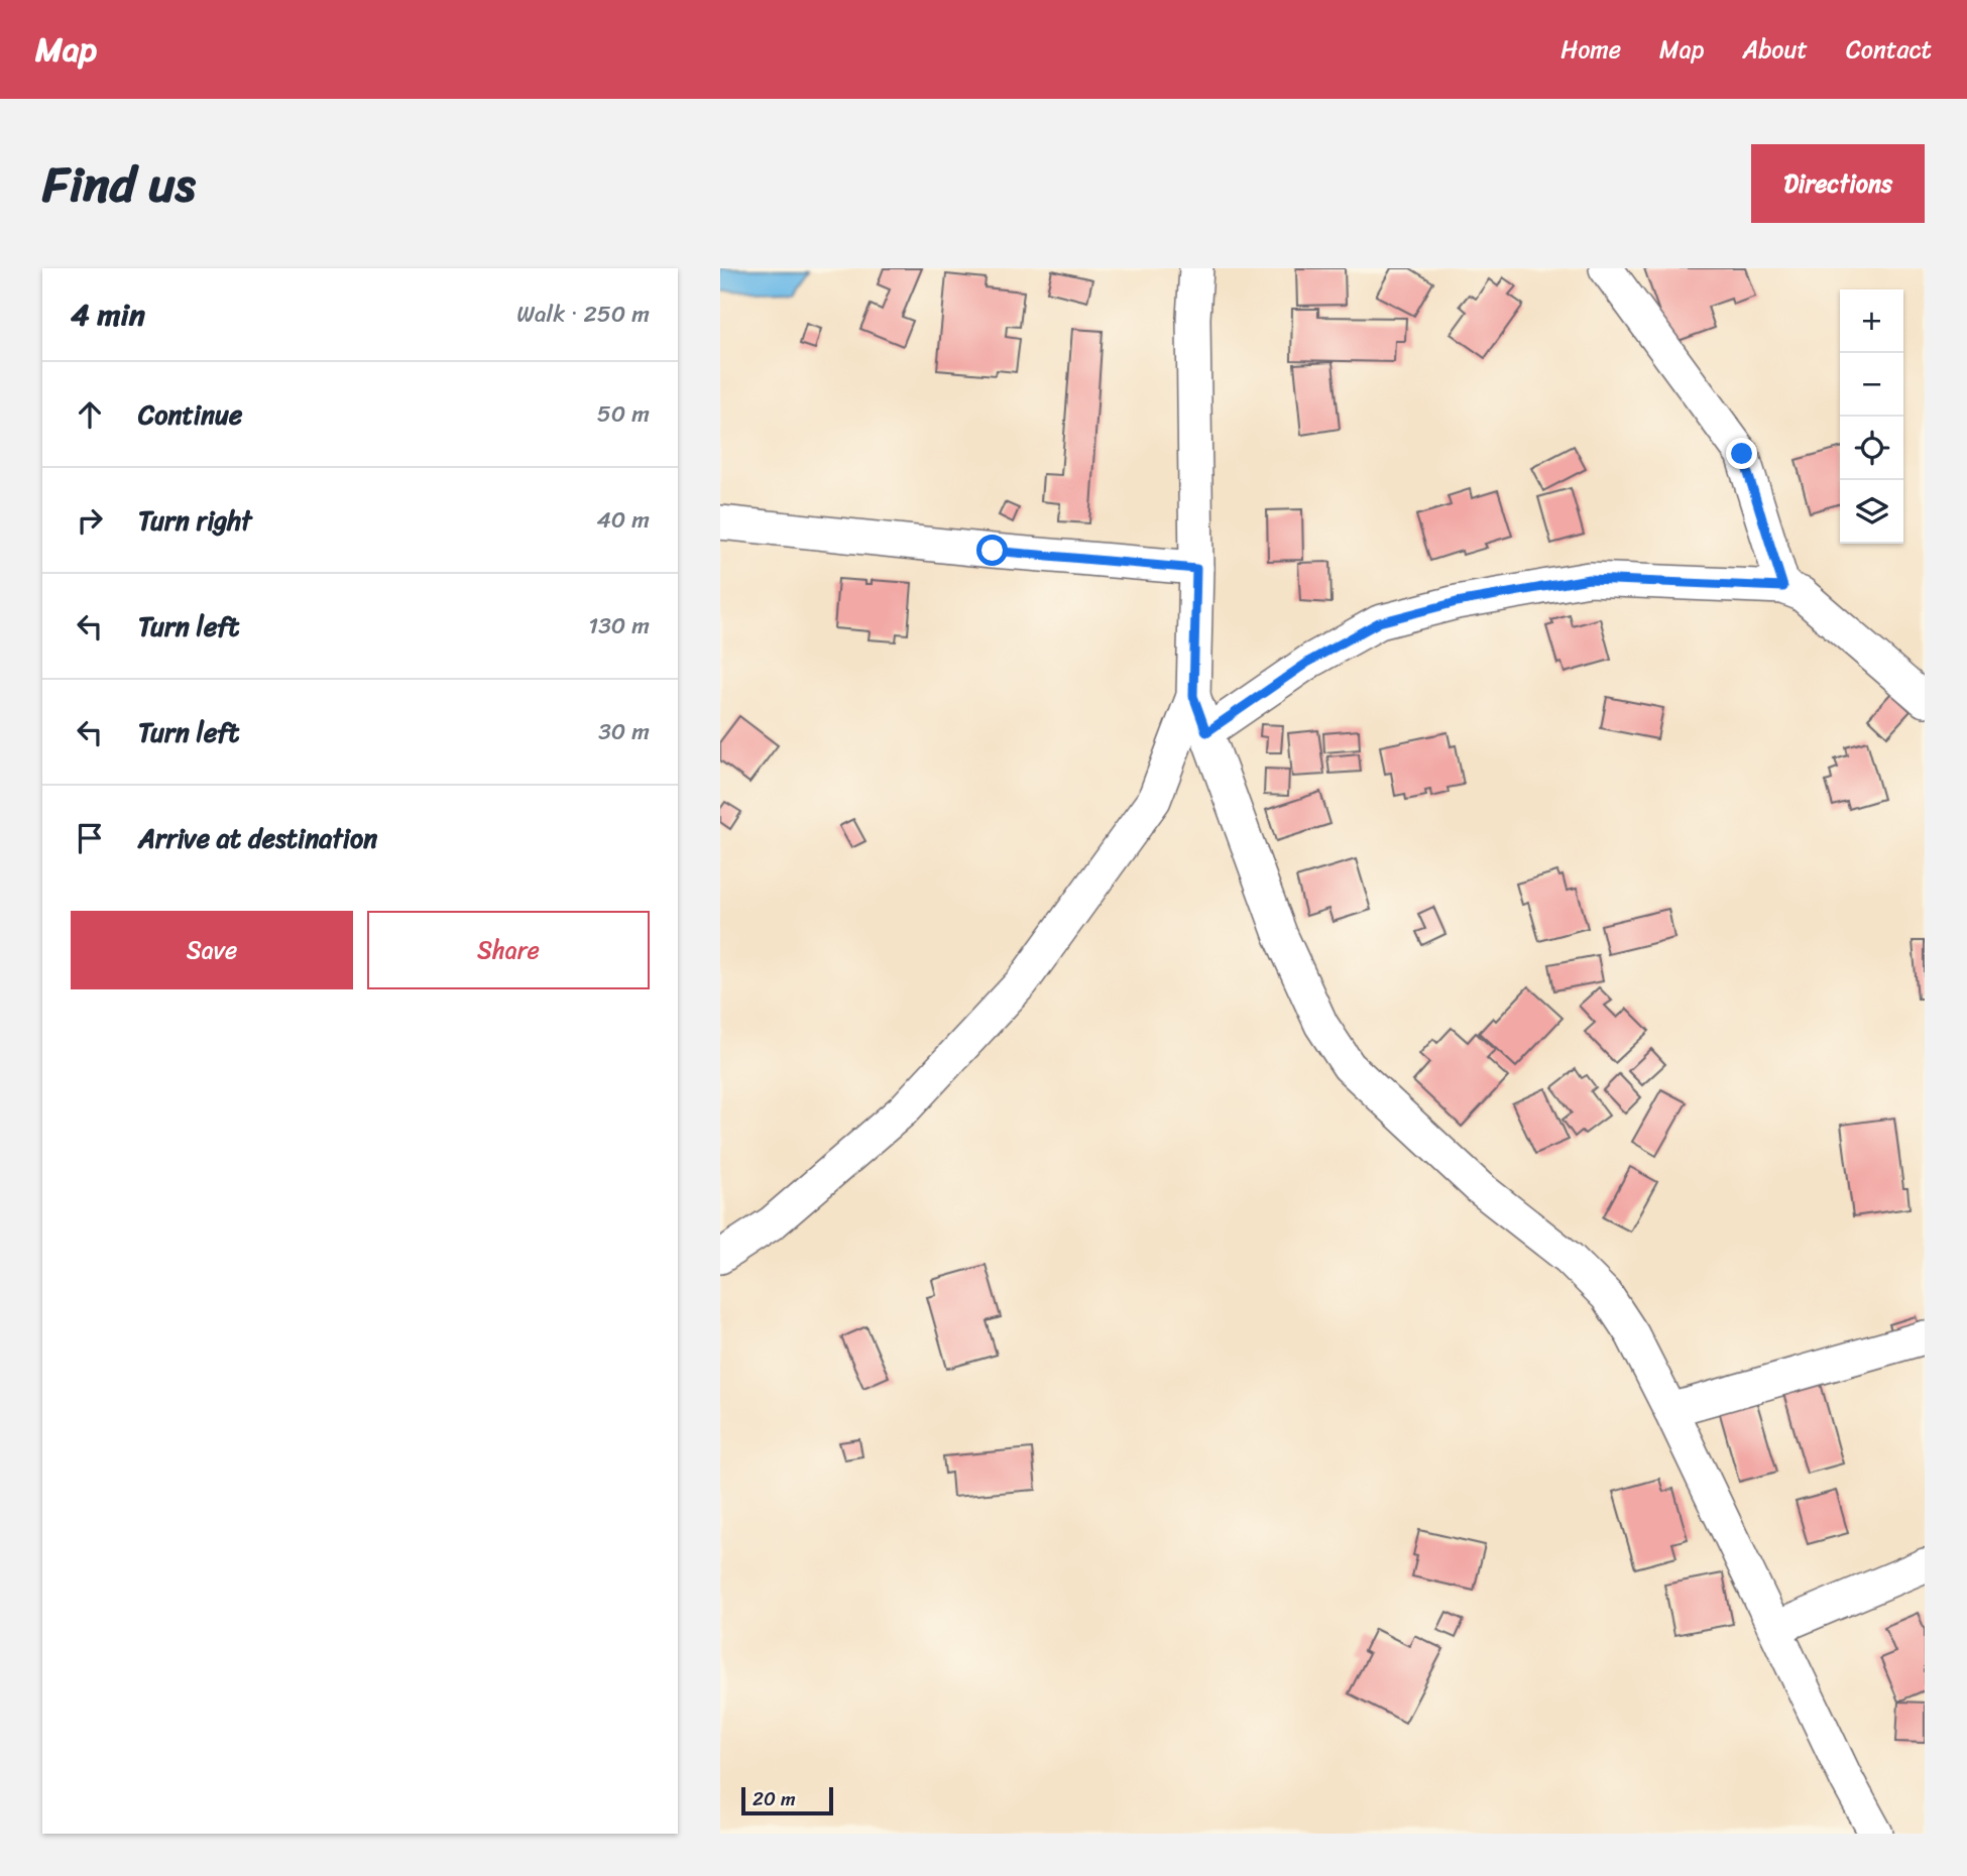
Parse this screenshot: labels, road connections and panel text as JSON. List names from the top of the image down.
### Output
{
  "scale_bar": "20 m",
  "page": {
    "header": "Map",
    "nav": [
      "Home",
      "Map",
      "About",
      "Contact"
    ],
    "title": "Find us",
    "buttons": [
      "Directions",
      ["Save", "Share"]
    ],
    "heading": ["4 min", "Walk · 250 m"],
    "map_buttons": ["+", "−"],
    "list": [
      ["Continue", "50 m"],
      ["Turn right", "40 m"],
      ["Turn left", "130 m"],
      ["Turn left", "30 m"],
      "Arrive at destination"
    ],
    "scale": "20 m"
  }
}
